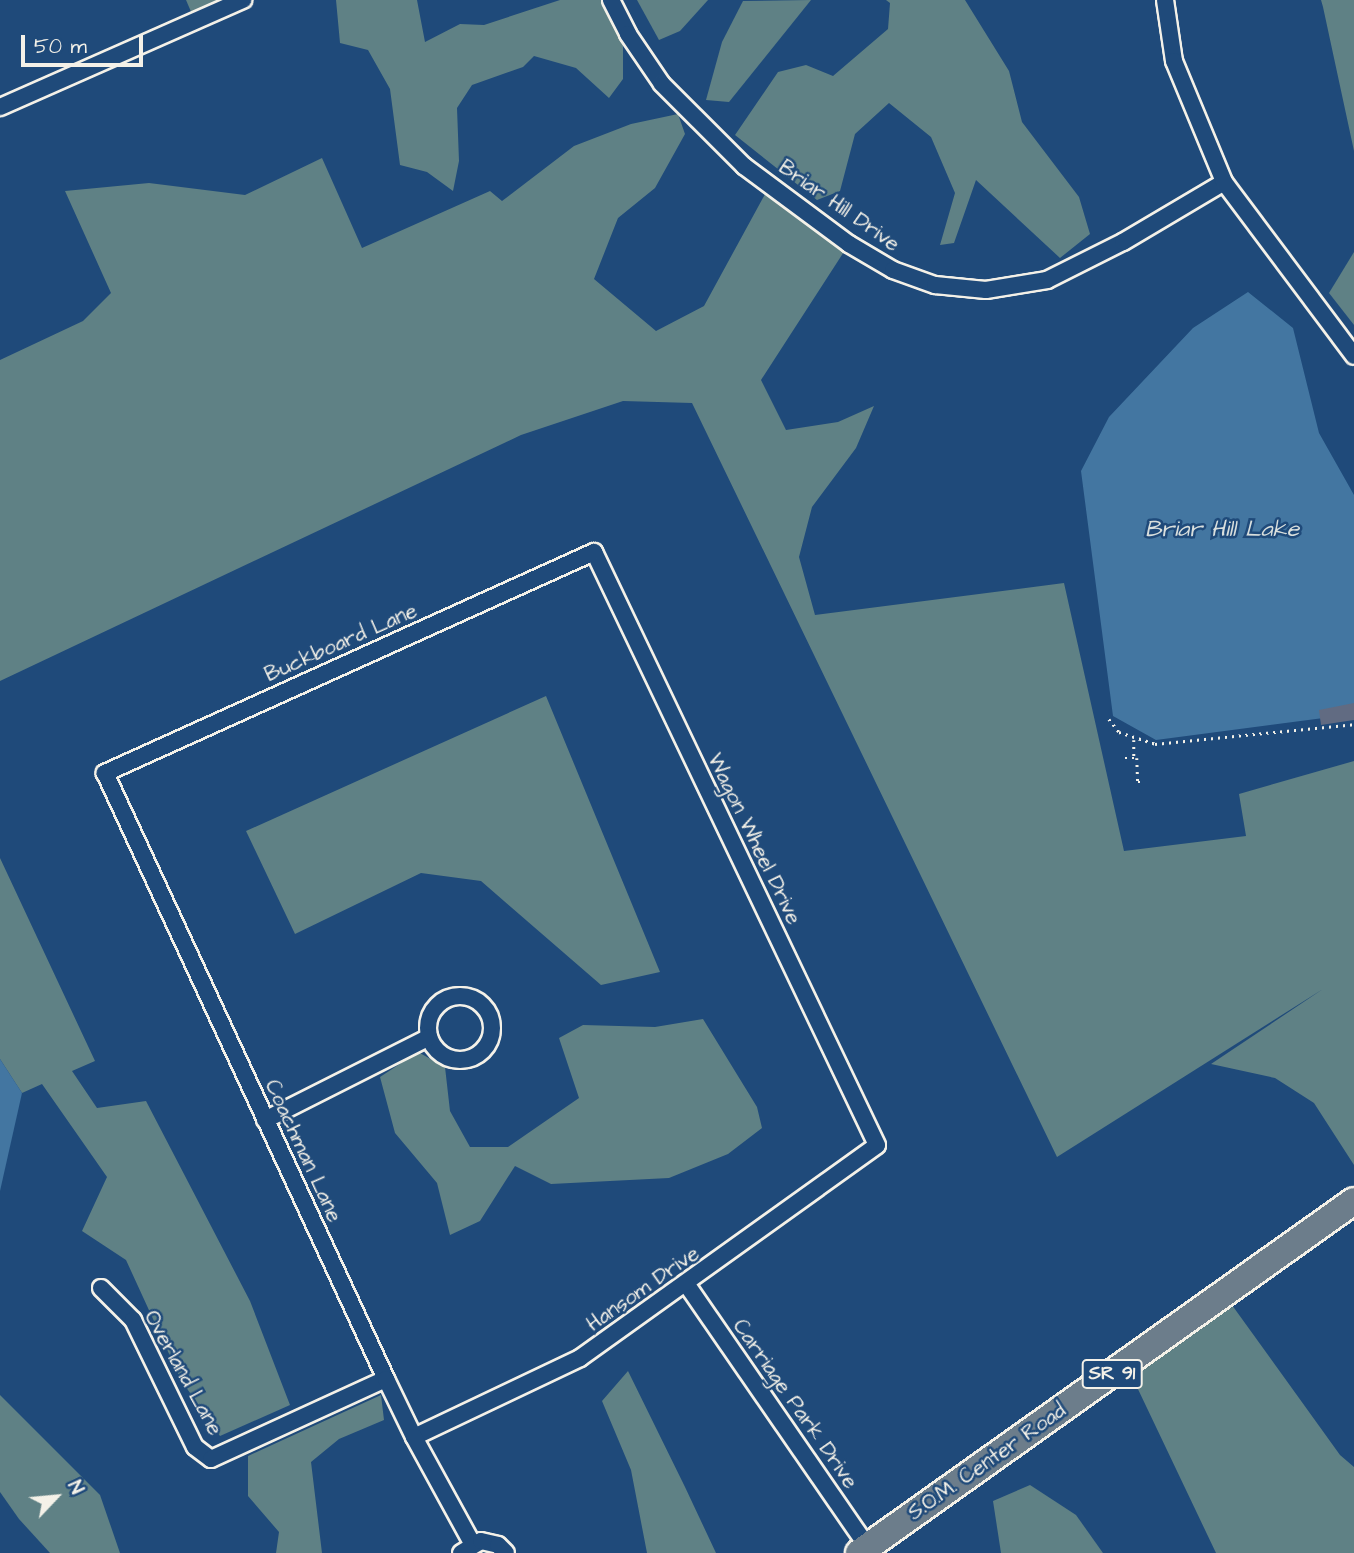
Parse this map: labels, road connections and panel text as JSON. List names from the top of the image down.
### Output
{
  "streets": {
    "main road": ["SR 91", "S.O.M. Center Road"],
    "street": [
      "Briar Hill Drive",
      "Buckboard Lane",
      "Wagon Wheel Drive",
      "Coachman Lane",
      "Hansom Drive",
      "Overland Lane",
      "Carriage Park Drive"
    ]
  },
  "crossings": [
    ["Buckboard Lane", "Wagon Wheel Drive"],
    ["Buckboard Lane", "Coachman Lane"],
    ["Wagon Wheel Drive", "Hansom Drive"],
    ["Coachman Lane", "Hansom Drive"],
    ["Coachman Lane", "Overland Lane"],
    ["Hansom Drive", "Carriage Park Drive"],
    ["Carriage Park Drive", "S.O.M. Center Road"]
  ],
  "water": ["Briar Hill Lake"],
  "scale_bar": "50 m",
  "north": "top right"
}
